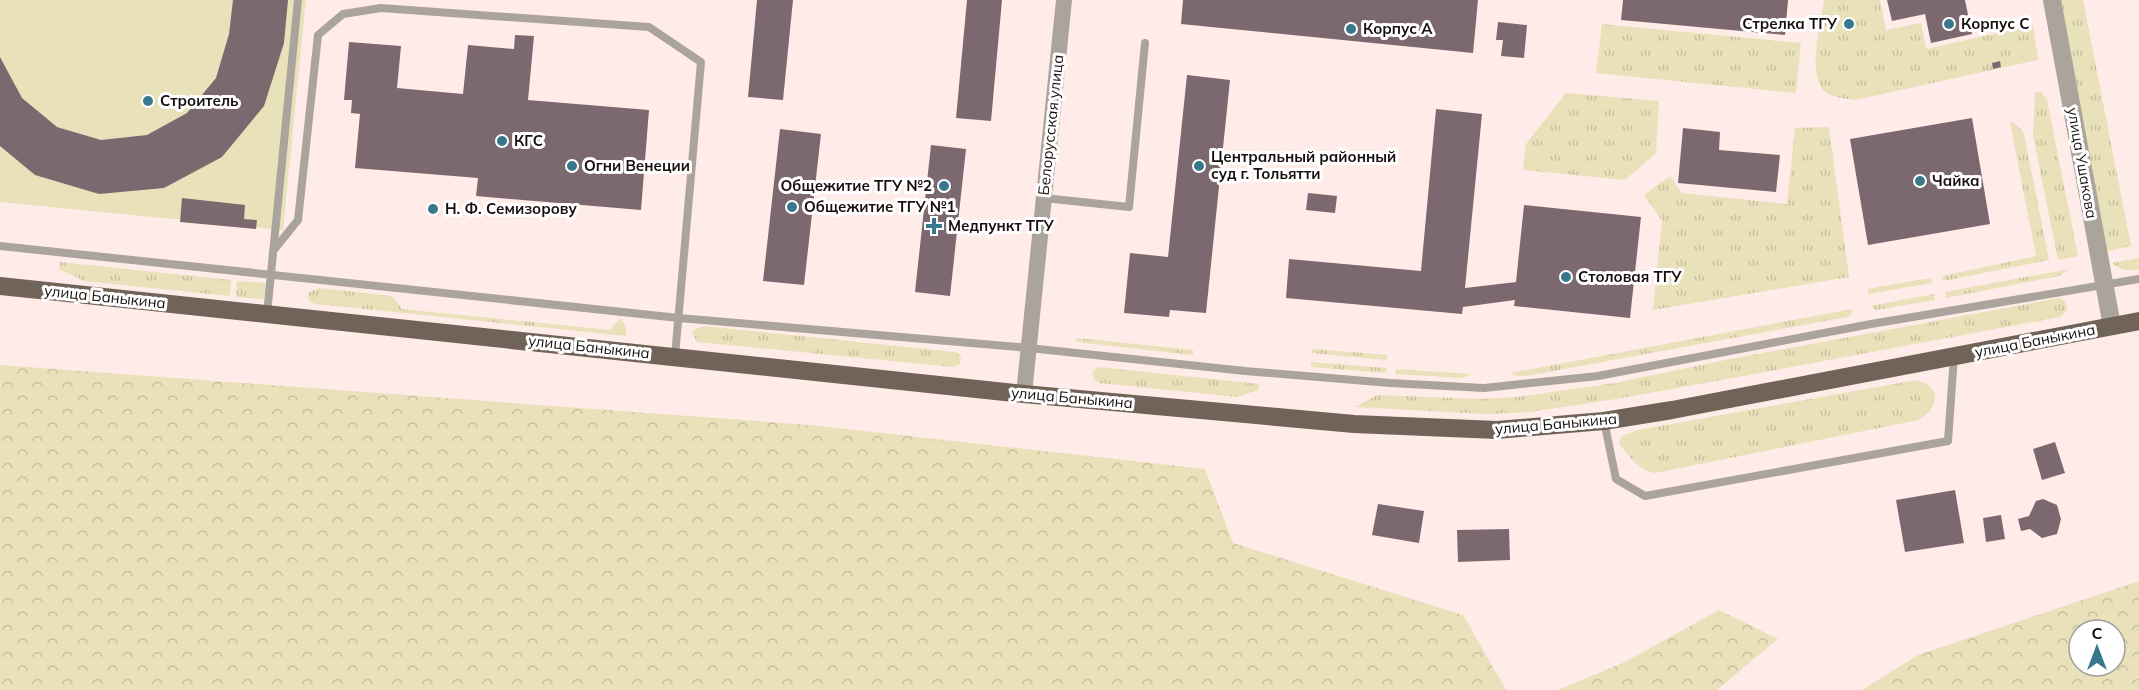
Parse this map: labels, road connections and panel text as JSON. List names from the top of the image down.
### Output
{
  "streets": {
    "main road": ["улица Баныкина"],
    "street": ["Белорусская улица", "улица Ушакова"]
  },
  "crossings": [
    ["Белорусская улица", "улица Баныкина"],
    ["улица Ушакова", "улица Баныкина"]
  ],
  "places": {
    "other": [
      "Стрелка ТГУ",
      "Корпус С",
      "Корпус А",
      "Строитель",
      "КГС",
      "Огни Венеции",
      "Центральный районный суд г. Тольятти",
      "Чайка",
      "Общежитие ТГУ №2",
      "Общежитие ТГУ №1",
      "Н. Ф. Семизорову",
      "Столовая ТГУ"
    ],
    "health": ["Медпункт ТГУ"]
  },
  "north": "top"
}
